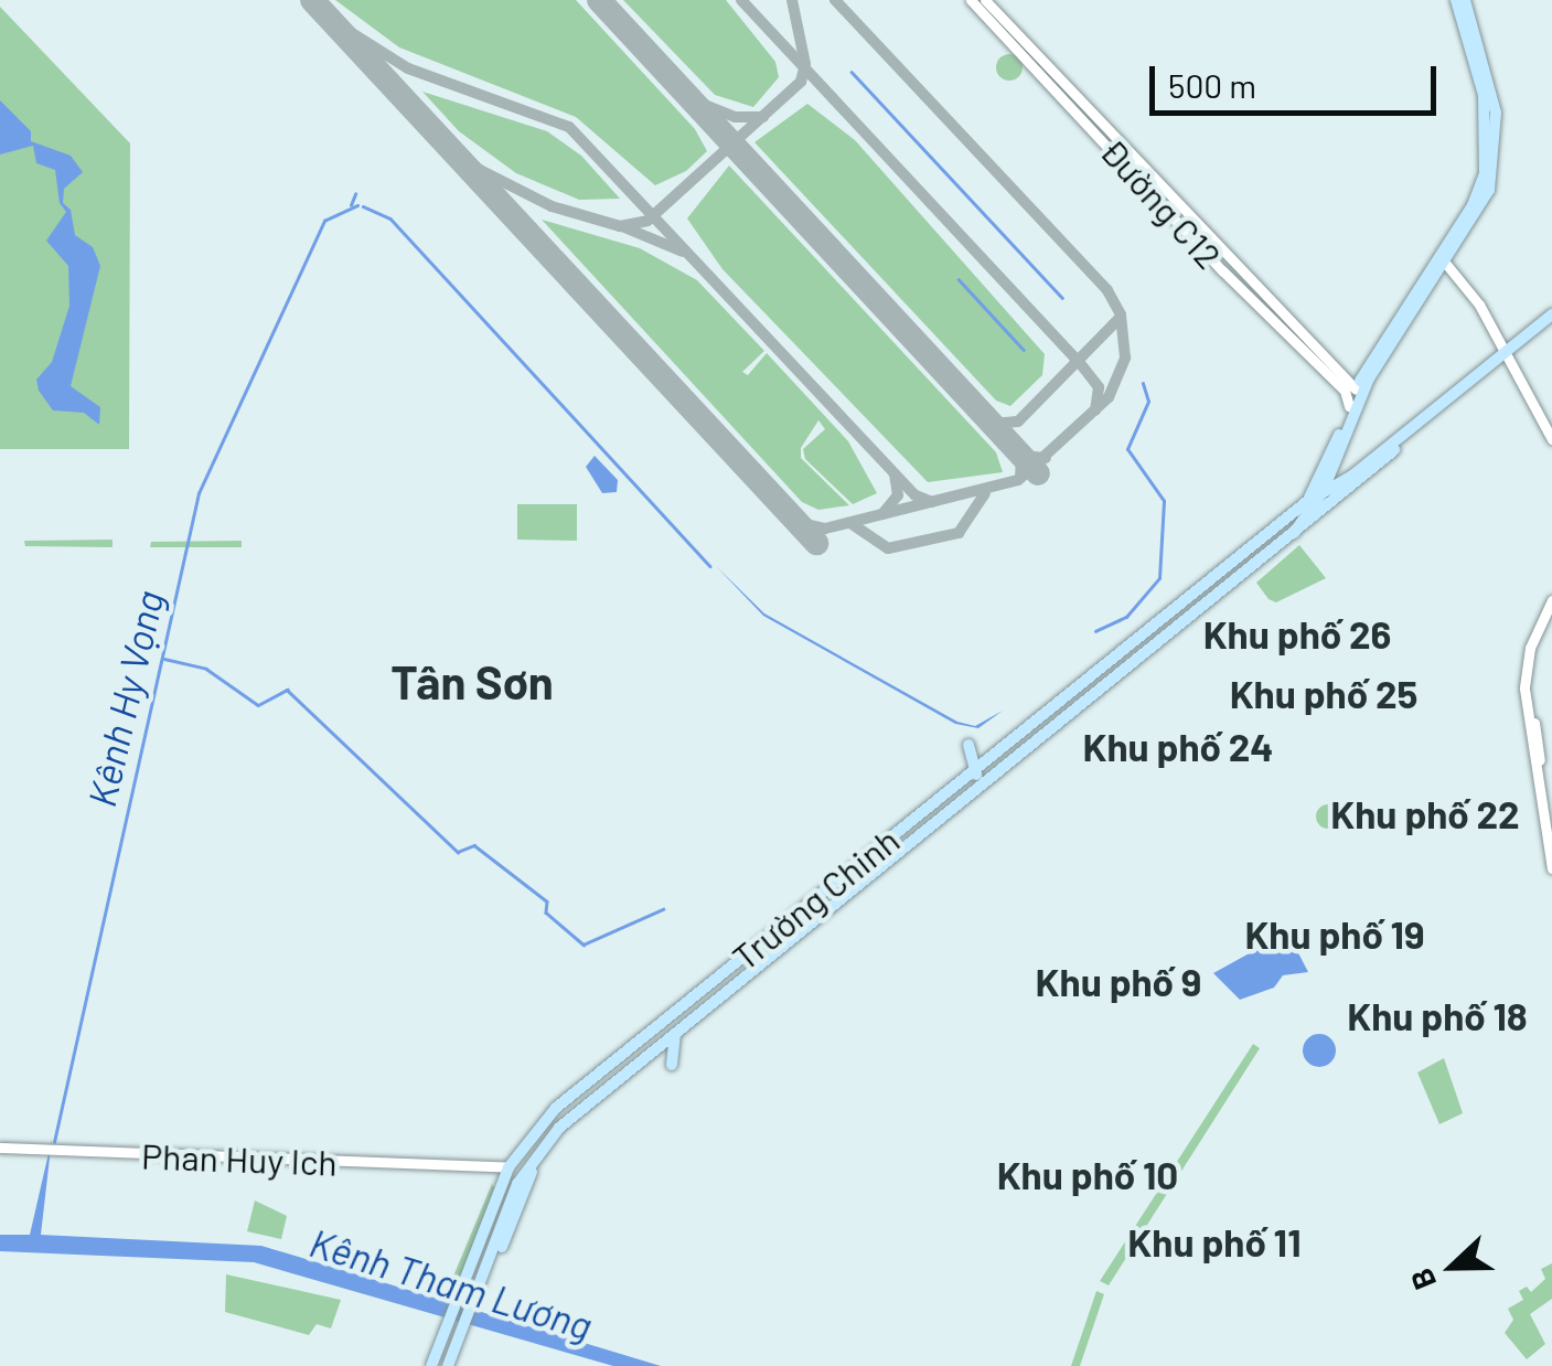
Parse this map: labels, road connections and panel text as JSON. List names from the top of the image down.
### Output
{
  "streets": {
    "main road": ["Đường C12", "Trường Chinh", "Phan Huy Ich"]
  },
  "crossings": [
    ["Trường Chinh", "Phan Huy Ich"]
  ],
  "districts": [
    "Khu phố 26",
    "Tân Sơn",
    "Khu phố 25",
    "Khu phố 24",
    "Khu phố 22",
    "Khu phố 19",
    "Khu phố 9",
    "Khu phố 18",
    "Khu phố 10",
    "Khu phố 11"
  ],
  "water": ["Kênh Hy Vọng", "Kênh Tham Lương"],
  "scale_bar": "500 m",
  "north": "left"
}
